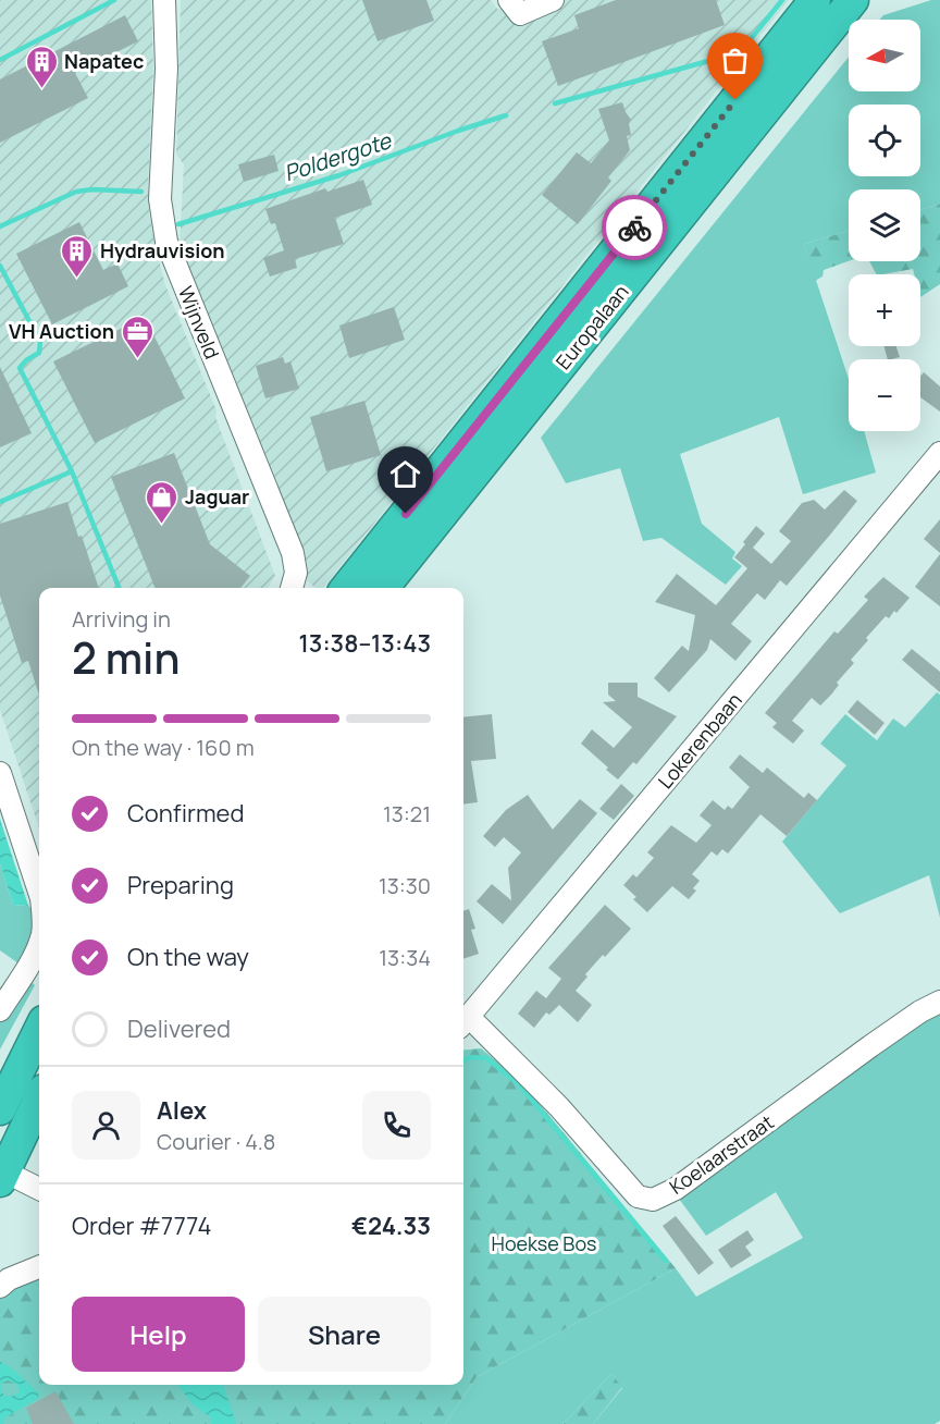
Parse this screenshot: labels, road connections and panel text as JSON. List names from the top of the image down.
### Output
{
  "streets": {
    "highway": ["Europalaan"],
    "street": ["Wijnveld", "Lokerenbaan", "Koelaarstraat"]
  },
  "water": ["Poldergote"],
  "parks": ["Hoekse Bos"],
  "places": {
    "building": ["Napatec", "Hydrauvision"],
    "office": ["VH Auction"],
    "shop": ["Jaguar"]
  },
  "north": "left",
  "page": {
    "map_buttons": ["+", "−"],
    "heading": ["2 min", "Arriving in", "13:38–13:43"],
    "panel": [
      "Alex",
      "Courier · 4.8",
      "Order #7774",
      "€24.33"
    ],
    "bar": "On the way · 160 m",
    "list": [
      ["Confirmed", "13:21"],
      ["Preparing", "13:30"],
      ["On the way", "13:34"],
      "Delivered"
    ],
    "buttons": ["Help", "Share"]
  }
}
